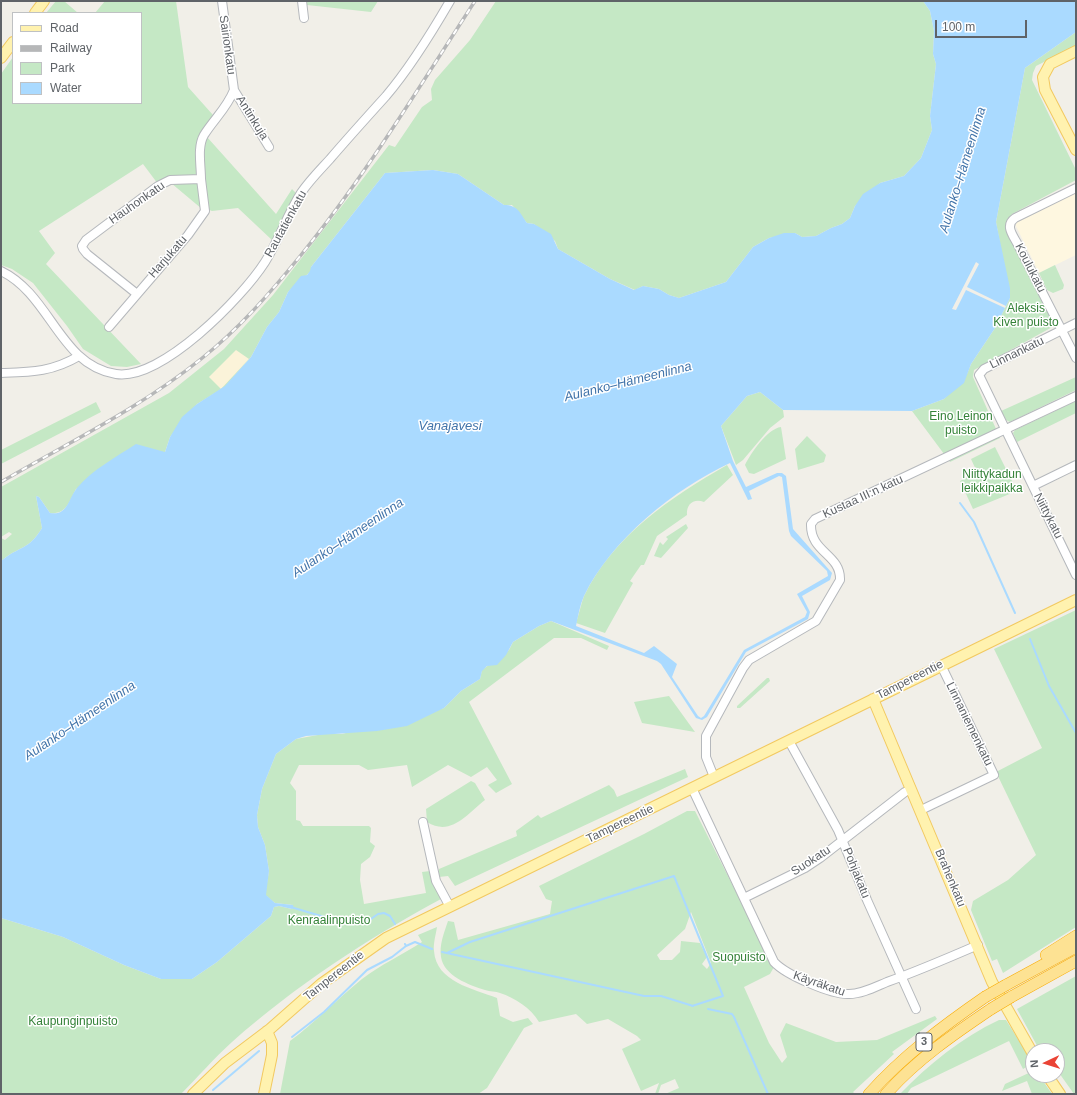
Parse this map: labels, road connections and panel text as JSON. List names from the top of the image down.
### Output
{
  "streets": {
    "highway": ["3"],
    "main road": ["Tampereentie", "Brahenkatu"],
    "street": [
      "Sairionkatu",
      "Antinkuja",
      "Hauhonkatu",
      "Rautatienkatu",
      "Harjukatu",
      "Koulukatu",
      "Linnankatu",
      "Kustaa III:n katu",
      "Niittykatu",
      "Linnaniemenkatu",
      "Suokatu",
      "Pohjakatu",
      "Käyräkatu"
    ]
  },
  "crossings": [
    ["Sairionkatu", "Antinkuja"],
    ["Hauhonkatu", "Harjukatu"],
    ["Koulukatu", "Linnankatu"],
    ["Linnankatu", "Niittykatu"],
    ["Kustaa III:n katu", "Niittykatu"],
    ["Kustaa III:n katu", "Tampereentie"],
    ["Tampereentie", "Linnaniemenkatu"],
    ["Tampereentie", "Pohjakatu"],
    ["Tampereentie", "Brahenkatu"],
    ["Tampereentie", "Käyräkatu"],
    ["Linnaniemenkatu", "Brahenkatu"],
    ["Suokatu", "Pohjakatu"],
    ["Suokatu", "Brahenkatu"],
    ["Suokatu", "Käyräkatu"],
    ["Pohjakatu", "Käyräkatu"],
    ["Brahenkatu", "Käyräkatu"]
  ],
  "water": ["Aulanko–Hämeenlinna", "Vanajavesi"],
  "parks": [
    "Aleksis Kiven puisto",
    "Eino Leinon puisto",
    "Niittykadun leikkipaikka",
    "Kenraalinpuisto",
    "Suopuisto",
    "Kaupunginpuisto"
  ],
  "legend": [
    "Road",
    "Railway",
    "Park",
    "Water"
  ],
  "scale_bar": "100 m",
  "north": "left"
}
